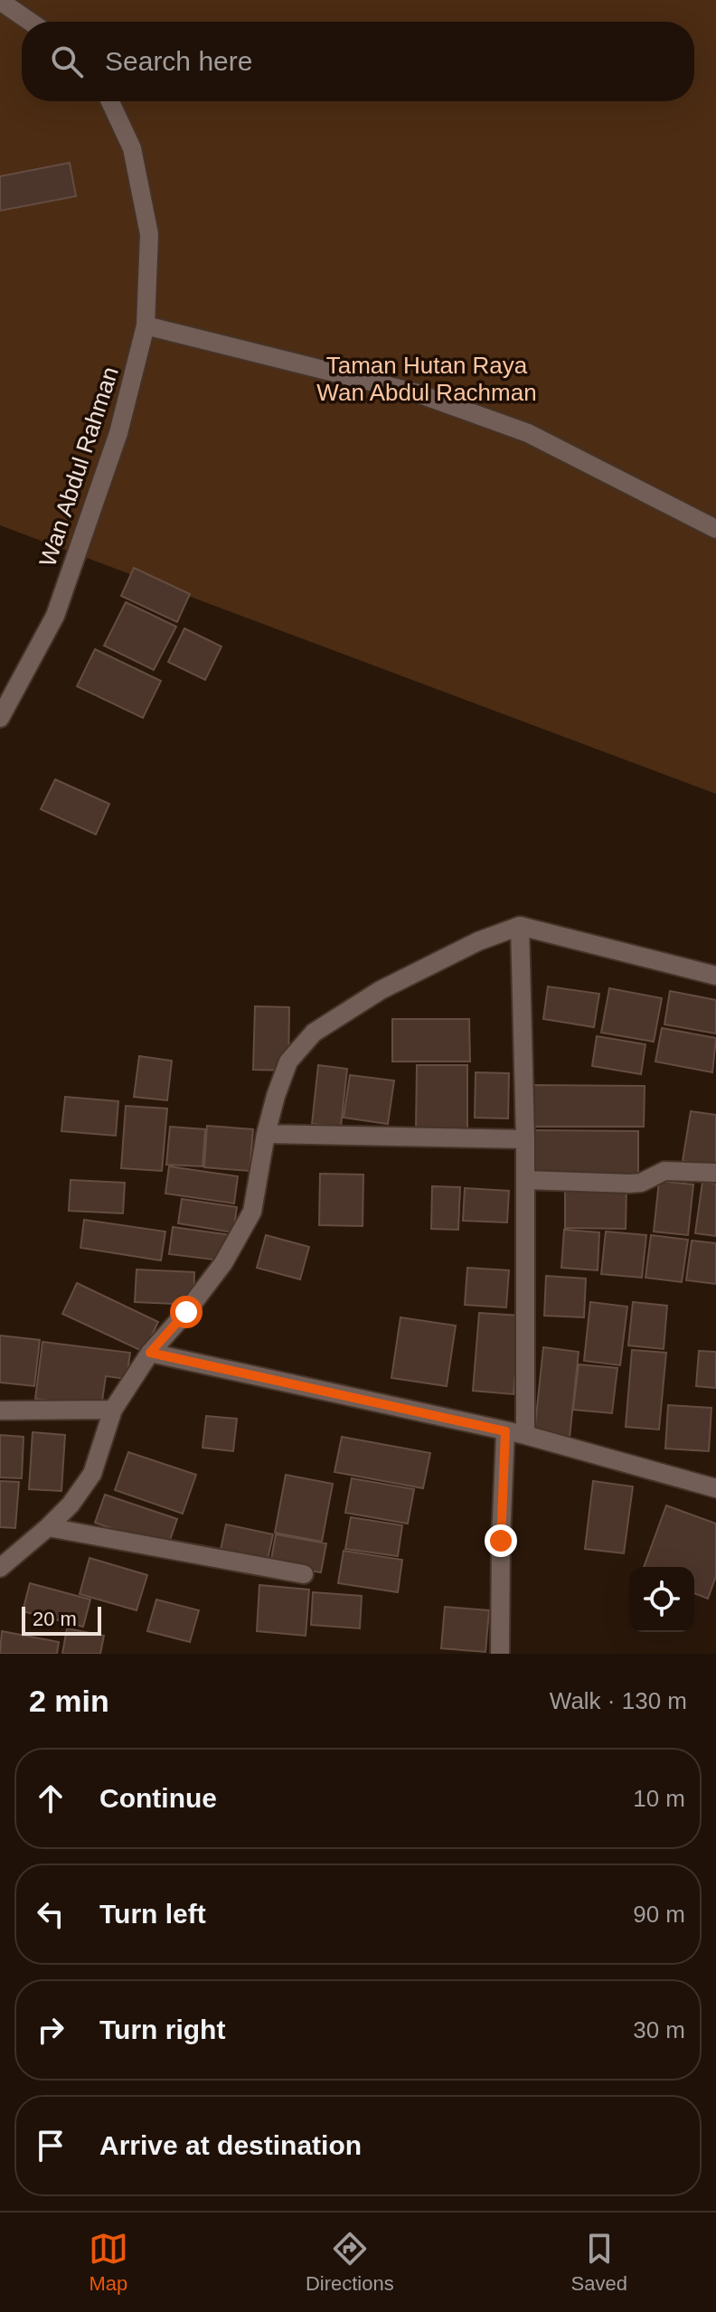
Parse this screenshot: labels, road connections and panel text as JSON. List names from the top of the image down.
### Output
{
  "streets": {
    "street": ["Wan Abdul Rahman"]
  },
  "parks": ["Taman Hutan Raya Wan Abdul Rachman"],
  "scale_bar": "20 m",
  "page": {
    "search": "Search here",
    "scale": "20 m",
    "heading": ["2 min", "Walk · 130 m"],
    "list": [
      ["Continue", "10 m"],
      ["Turn left", "90 m"],
      ["Turn right", "30 m"],
      "Arrive at destination"
    ],
    "nav": ["Map", "Directions", "Saved"]
  }
}
